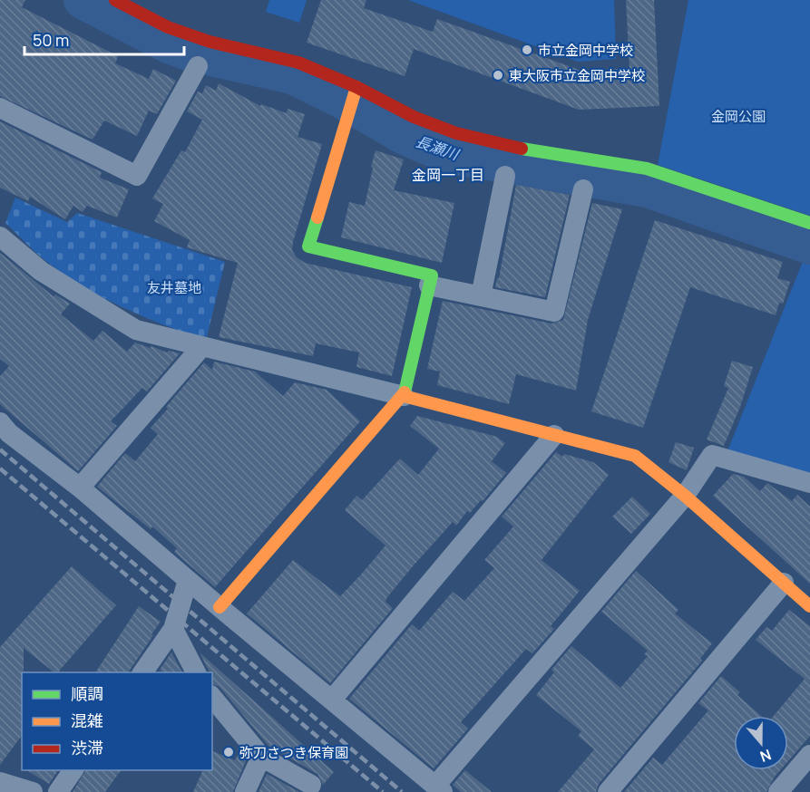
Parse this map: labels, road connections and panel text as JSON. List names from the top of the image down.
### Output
{
  "districts": ["金岡一丁目"],
  "water": ["長瀬川"],
  "parks": ["金岡公園", "友井墓地"],
  "places": ["市立金岡中学校", "東大阪市立金岡中学校", "弥刀さつき保育園"],
  "legend": ["順調", "混雑", "渋滞"],
  "scale_bar": "50 m",
  "north": "bottom"
}
